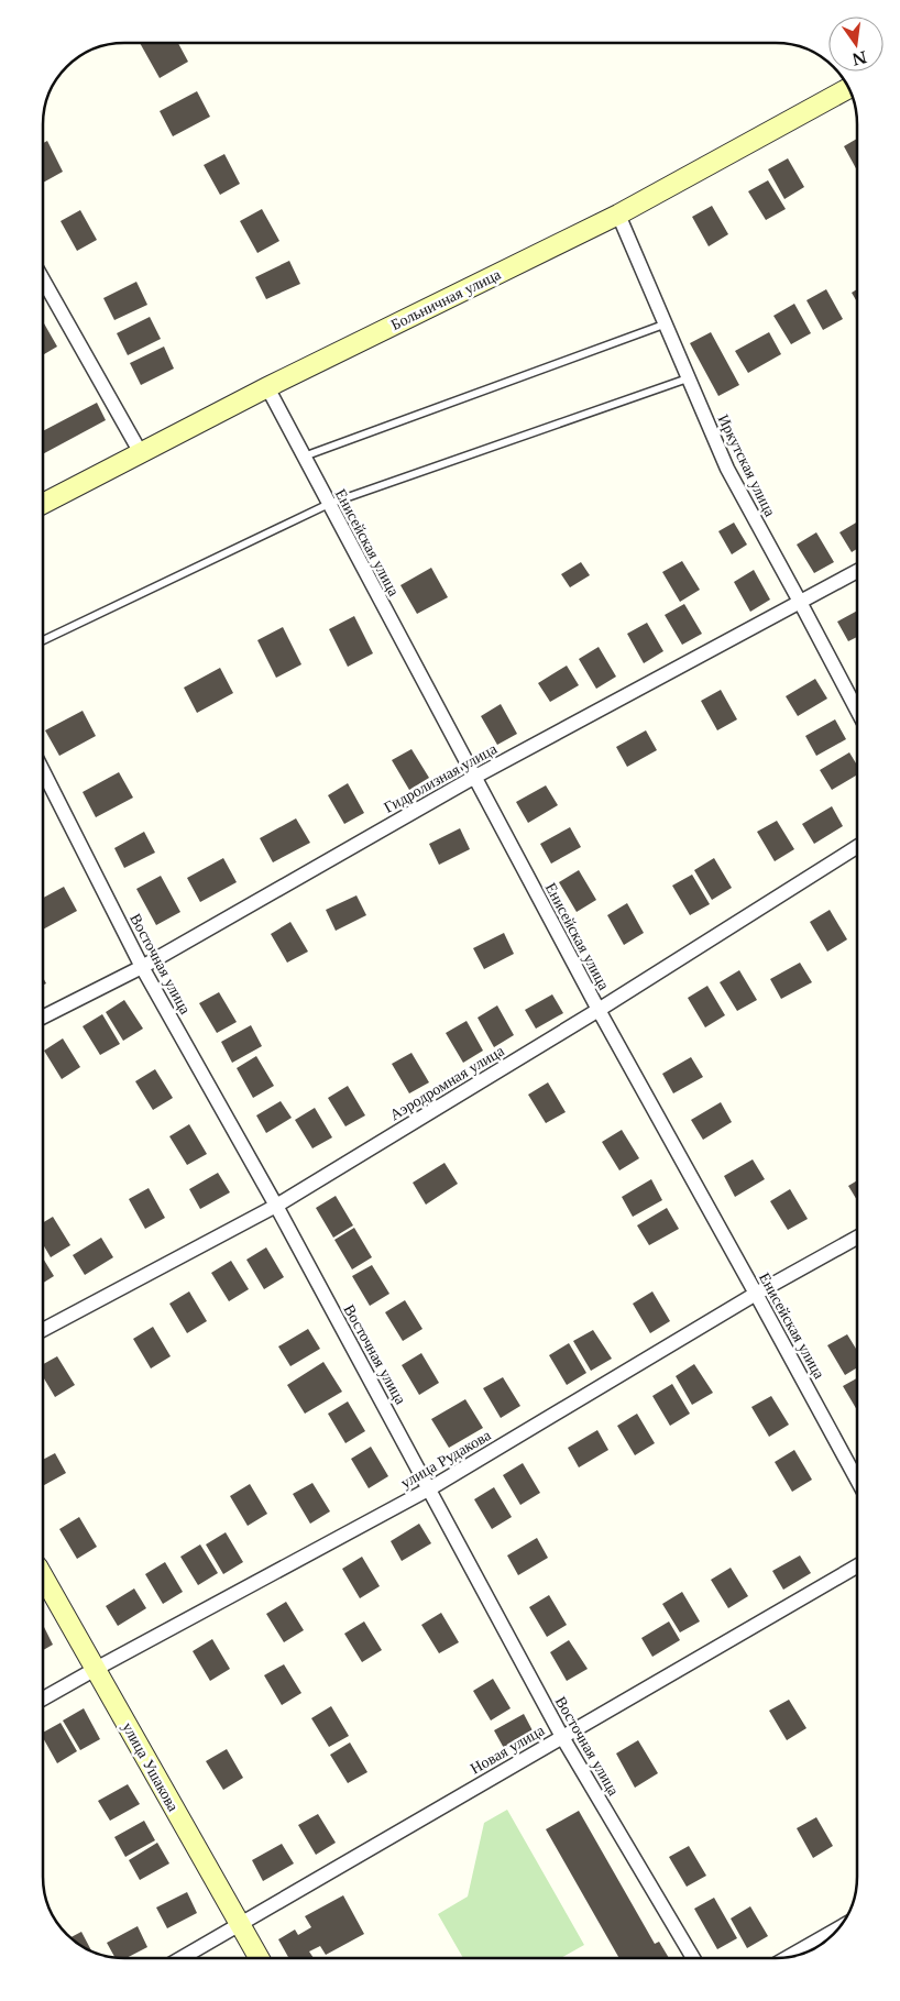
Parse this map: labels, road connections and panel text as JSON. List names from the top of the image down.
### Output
{
  "streets": {
    "street": [
      "Больничная улица",
      "Иркутская улица",
      "Енисейская улица",
      "Гидролизная улица",
      "Восточная улица",
      "Аэродромная улица",
      "улица Рудакова",
      "Новая улица",
      "улица Ушакова"
    ]
  },
  "crossings": [
    ["Больничная улица", "Иркутская улица"],
    ["Больничная улица", "Енисейская улица"],
    ["Иркутская улица", "Гидролизная улица"],
    ["Енисейская улица", "Гидролизная улица"],
    ["Енисейская улица", "Аэродромная улица"],
    ["Енисейская улица", "улица Рудакова"],
    ["Гидролизная улица", "Восточная улица"],
    ["Восточная улица", "Аэродромная улица"],
    ["Восточная улица", "улица Рудакова"],
    ["Восточная улица", "Новая улица"],
    ["улица Рудакова", "улица Ушакова"],
    ["Новая улица", "улица Ушакова"]
  ],
  "north": "bottom"
}
